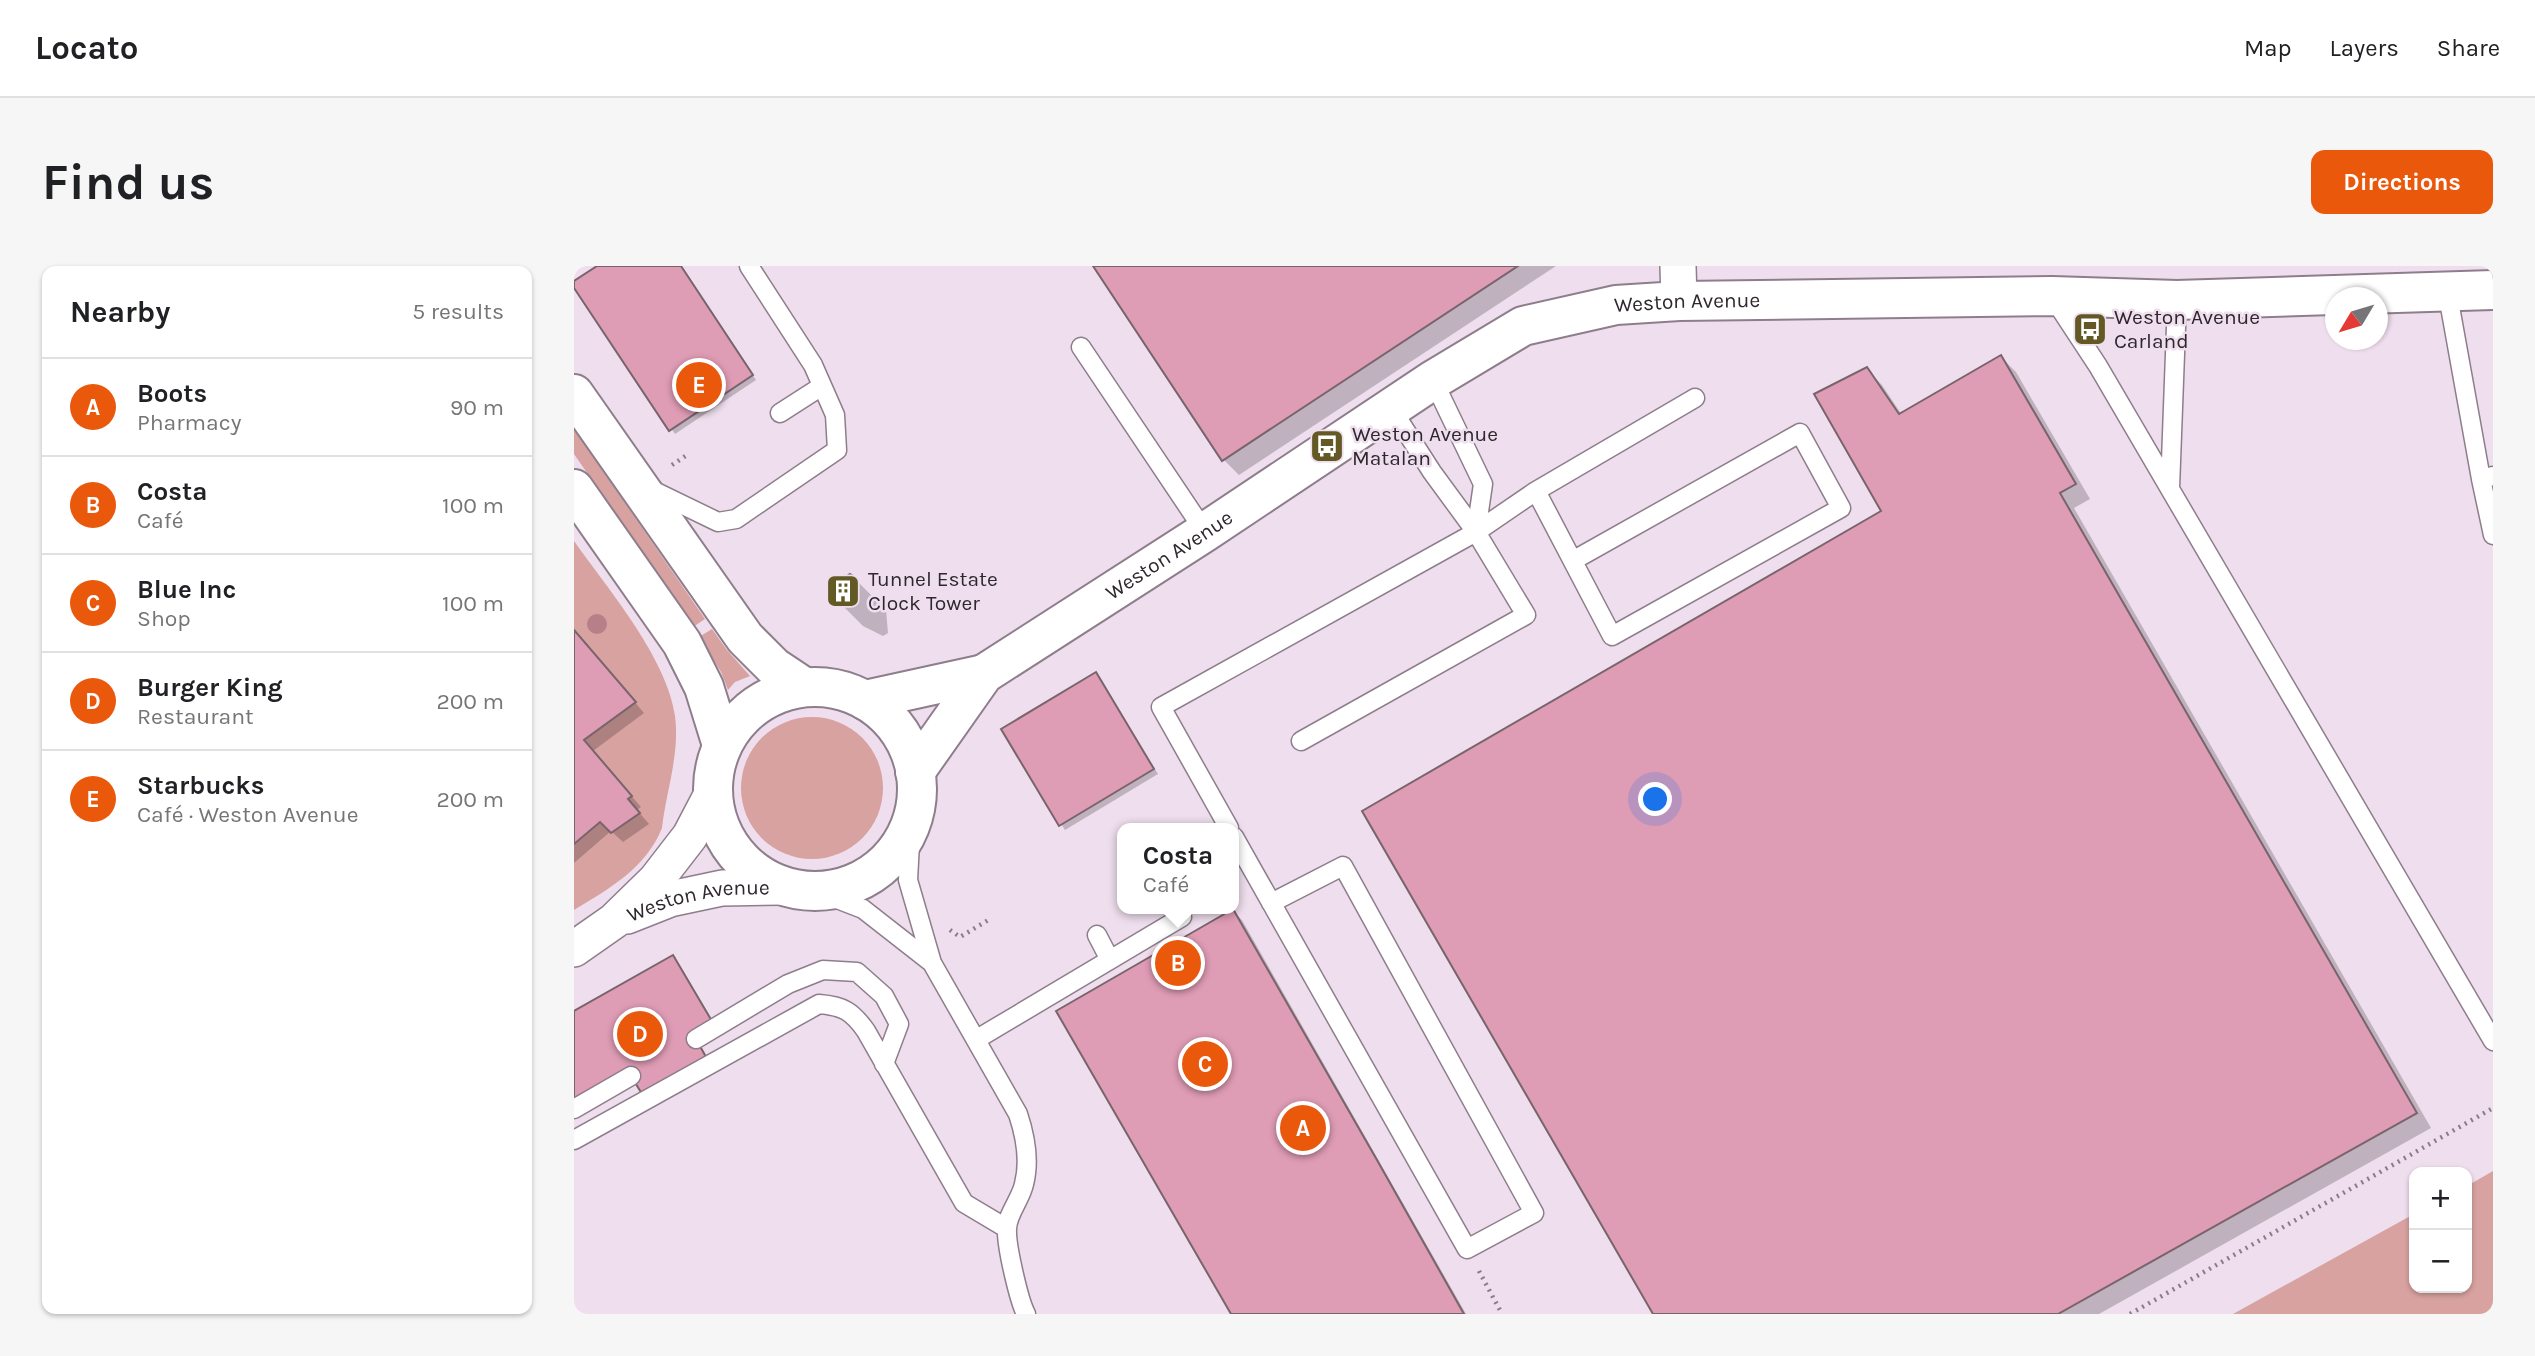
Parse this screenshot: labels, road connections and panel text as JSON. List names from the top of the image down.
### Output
{
  "streets": {
    "street": ["Weston Avenue"]
  },
  "places": {
    "bus stop": ["Weston Avenue Carland", "Weston Avenue Matalan"],
    "building": ["Tunnel Estate Clock Tower"]
  },
  "north": "bottom left",
  "page": {
    "header": "Locato",
    "nav": ["Map", "Layers", "Share"],
    "buttons": "Directions",
    "title": "Find us",
    "heading": ["Nearby", "5 results"],
    "list": [
      {
        "mark": "A",
        "name": "Boots",
        "note": "Pharmacy",
        "value": "90 m"
      },
      {
        "mark": "B",
        "name": "Costa",
        "note": "Café",
        "value": "100 m"
      },
      {
        "mark": "C",
        "name": "Blue Inc",
        "note": "Shop",
        "value": "100 m"
      },
      {
        "mark": "D",
        "name": "Burger King",
        "note": "Restaurant",
        "value": "200 m"
      },
      {
        "mark": "E",
        "name": "Starbucks",
        "note": "Café · Weston Avenue",
        "value": "200 m"
      }
    ],
    "pins": [
      "E",
      "B",
      "D",
      "C",
      "A"
    ],
    "popup": ["Costa", "Café"],
    "map_buttons": ["+", "−"]
  }
}
